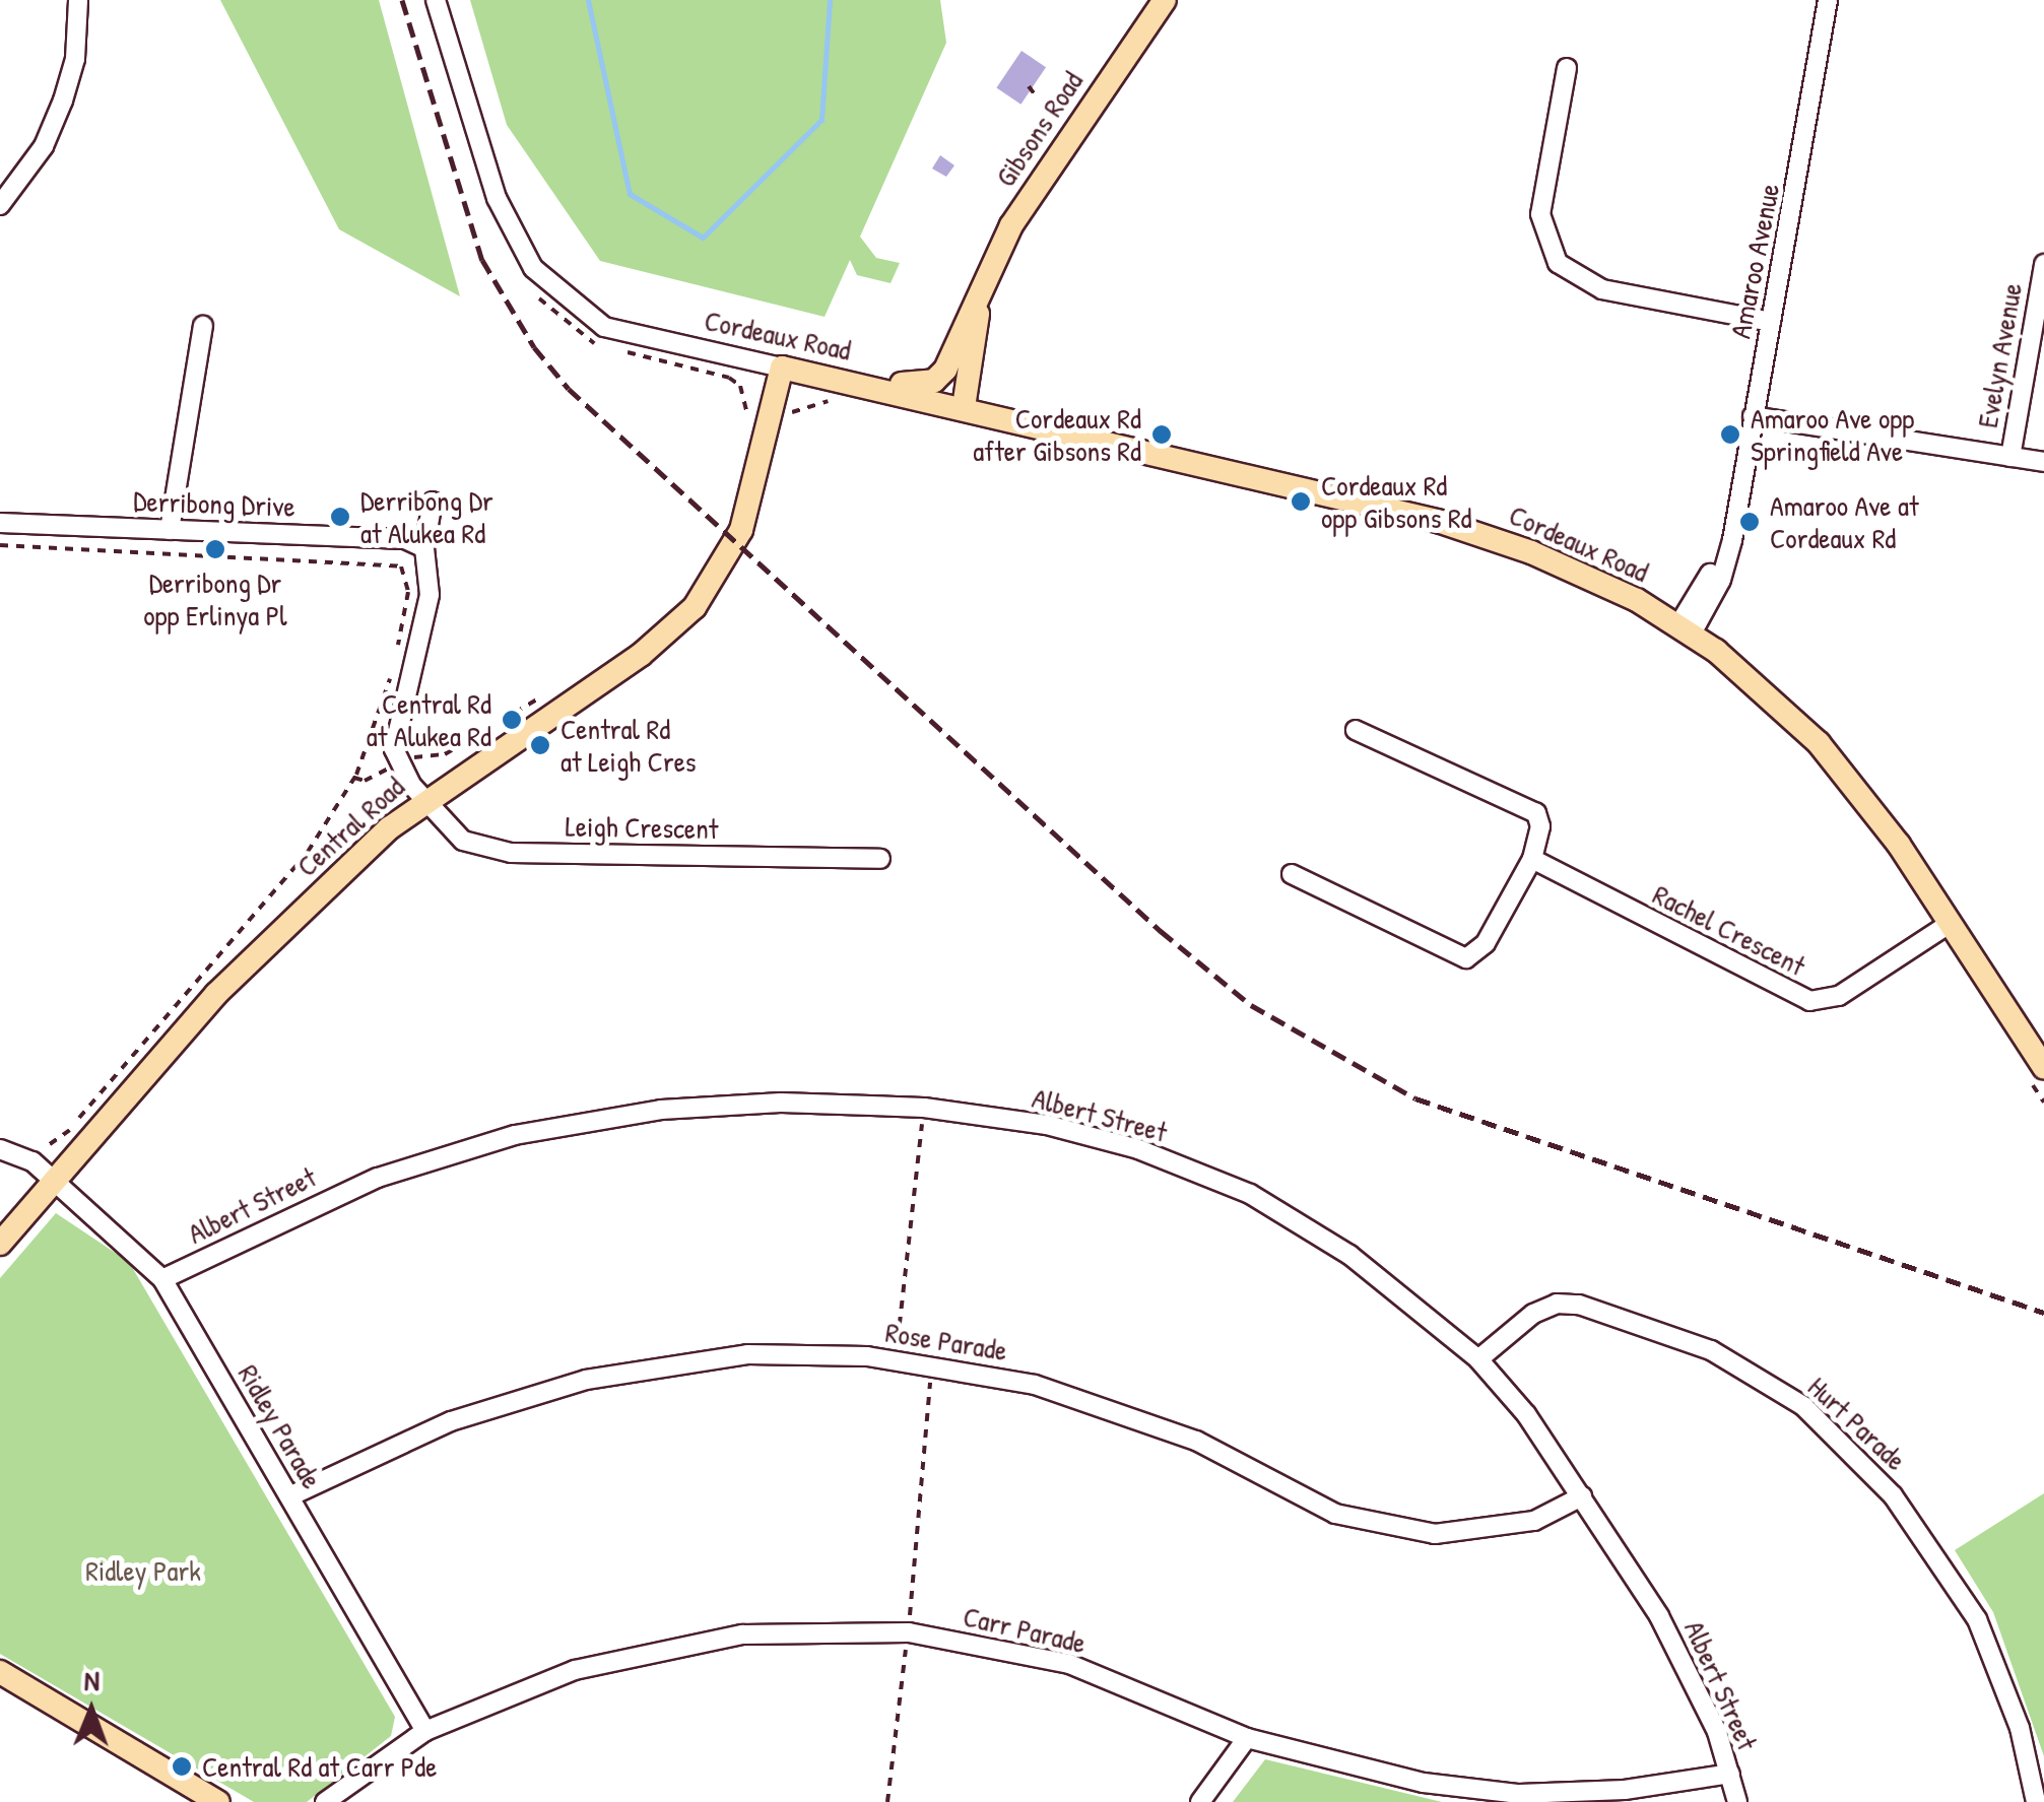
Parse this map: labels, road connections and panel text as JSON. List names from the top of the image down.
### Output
{
  "streets": {
    "main road": ["Gibsons Road", "Cordeaux Road", "Central Road"],
    "street": [
      "Amaroo Avenue",
      "Evelyn Avenue",
      "Derribong Drive",
      "Leigh Crescent",
      "Rachel Crescent",
      "Albert Street",
      "Rose Parade",
      "Hurt Parade",
      "Ridley Parade",
      "Carr Parade"
    ]
  },
  "crossings": [
    ["Gibsons Road", "Cordeaux Road"],
    ["Amaroo Avenue", "Cordeaux Road"],
    ["Cordeaux Road", "Central Road"],
    ["Cordeaux Road", "Rachel Crescent"],
    ["Central Road", "Leigh Crescent"],
    ["Central Road", "Ridley Parade"],
    ["Albert Street", "Rose Parade"],
    ["Albert Street", "Hurt Parade"],
    ["Albert Street", "Ridley Parade"],
    ["Albert Street", "Carr Parade"],
    ["Rose Parade", "Ridley Parade"],
    ["Ridley Parade", "Carr Parade"]
  ],
  "parks": ["Ridley Park"],
  "places": [
    "Cordeaux Rd after Gibsons Rd",
    "Amaroo Ave opp Springfield Ave",
    "Cordeaux Rd opp Gibsons Rd",
    "Derribong Dr at Alukea Rd",
    "Amaroo Ave at Cordeaux Rd",
    "Derribong Dr opp Erlinya Pl",
    "Central Rd at Alukea Rd",
    "Central Rd at Leigh Cres",
    "Central Rd at Carr Pde"
  ],
  "north": "top"
}
